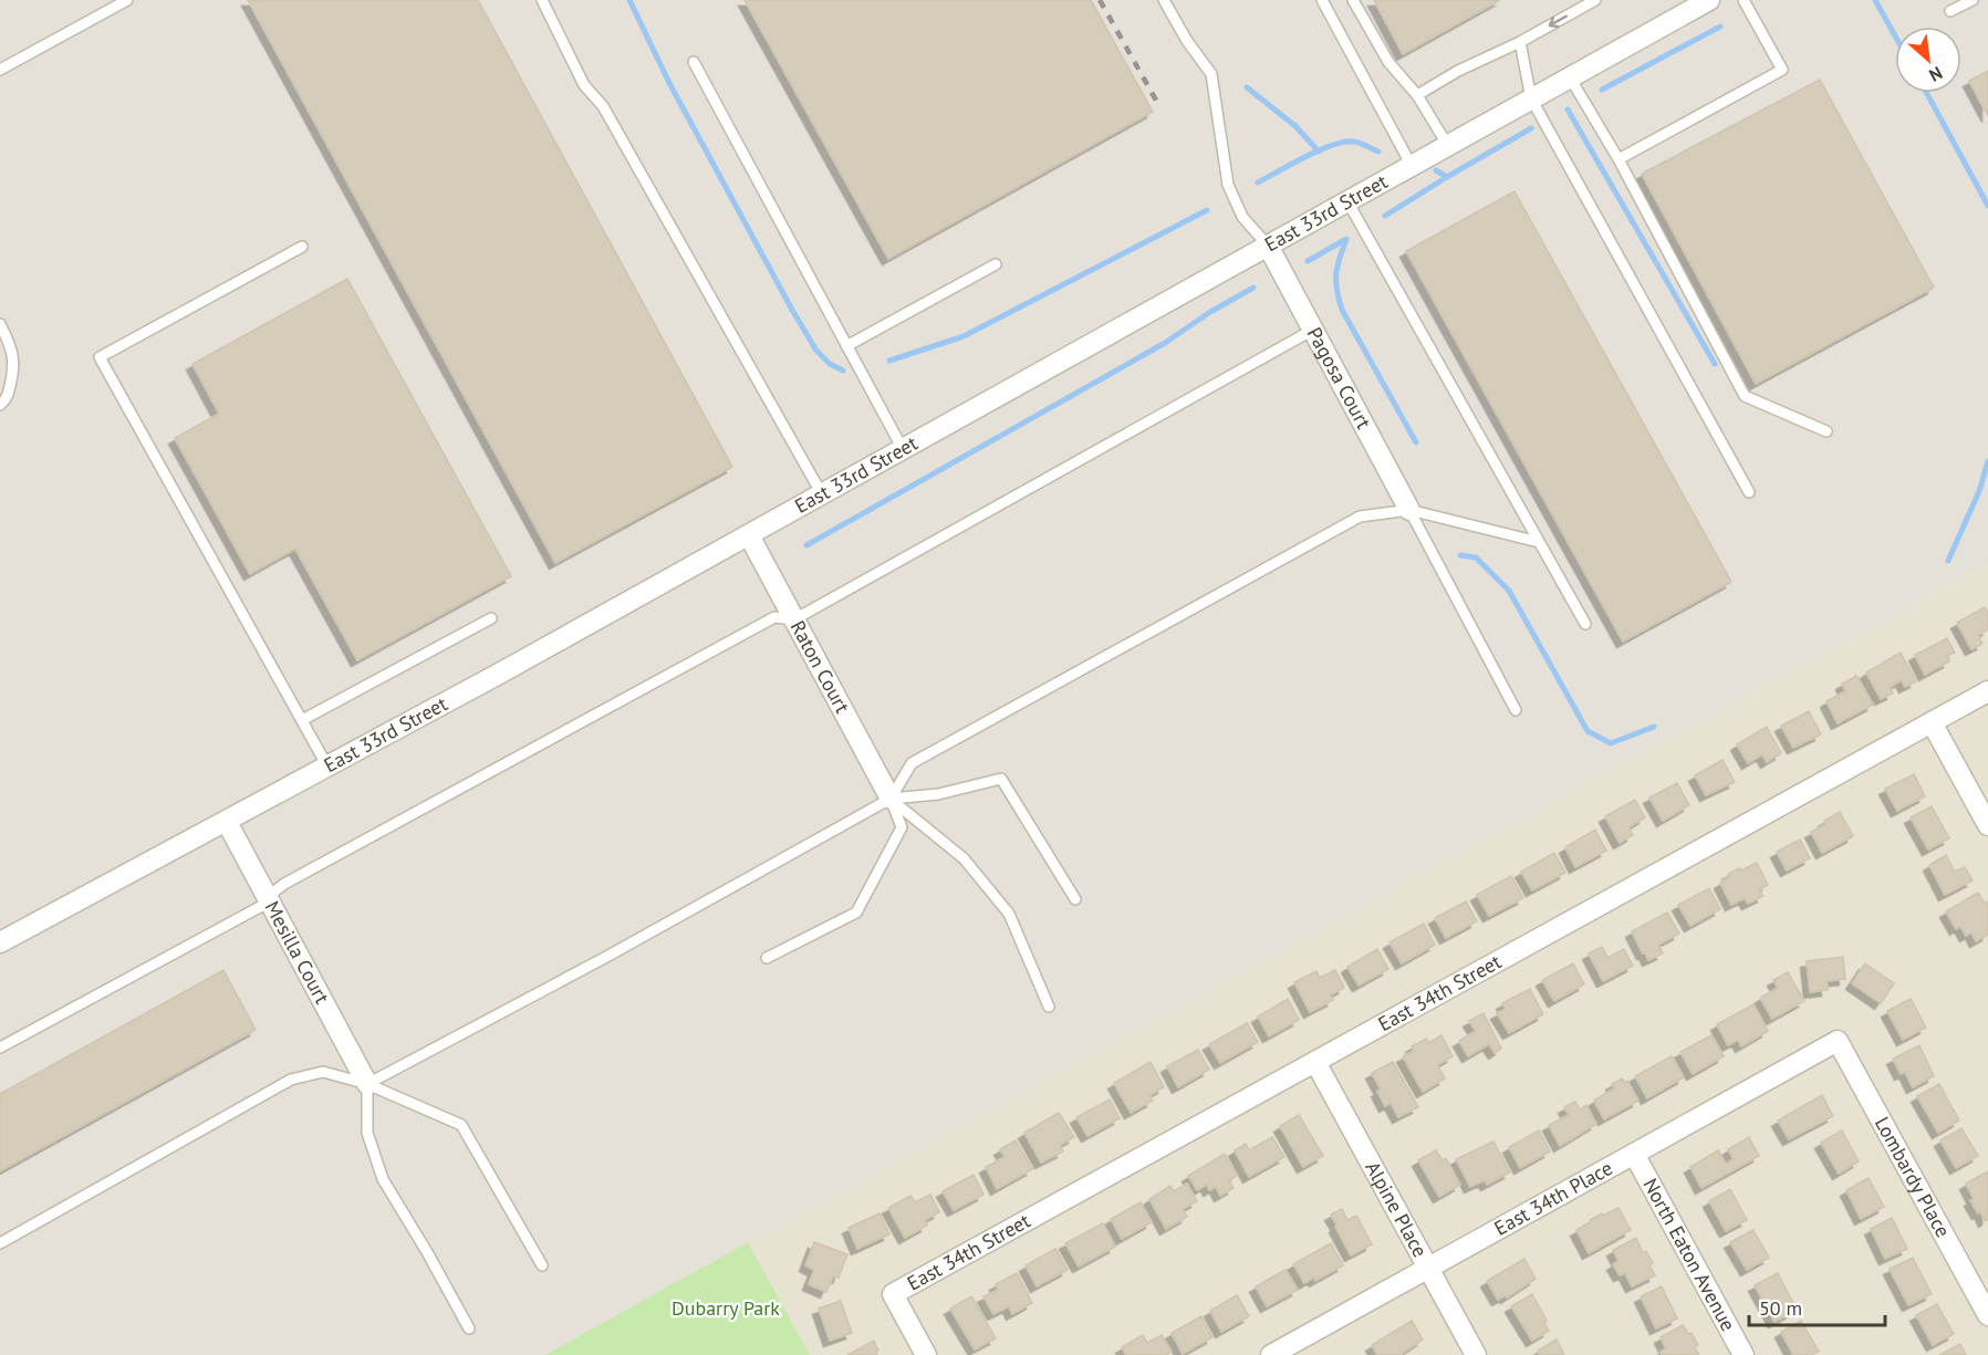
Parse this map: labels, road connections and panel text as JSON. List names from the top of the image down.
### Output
{
  "streets": {
    "street": [
      "East 33rd Street",
      "Pagosa Court",
      "Raton Court",
      "Mesilla Court",
      "East 34th Street",
      "Lombardy Place",
      "East 34th Place",
      "Alpine Place",
      "North Eaton Avenue"
    ]
  },
  "crossings": [
    ["East 33rd Street", "Pagosa Court"],
    ["East 33rd Street", "Raton Court"],
    ["East 33rd Street", "Mesilla Court"],
    ["East 34th Street", "Alpine Place"],
    ["Lombardy Place", "East 34th Place"],
    ["East 34th Place", "Alpine Place"],
    ["East 34th Place", "North Eaton Avenue"]
  ],
  "parks": ["Dubarry Park"],
  "scale_bar": "50 m",
  "north": "bottom right"
}
